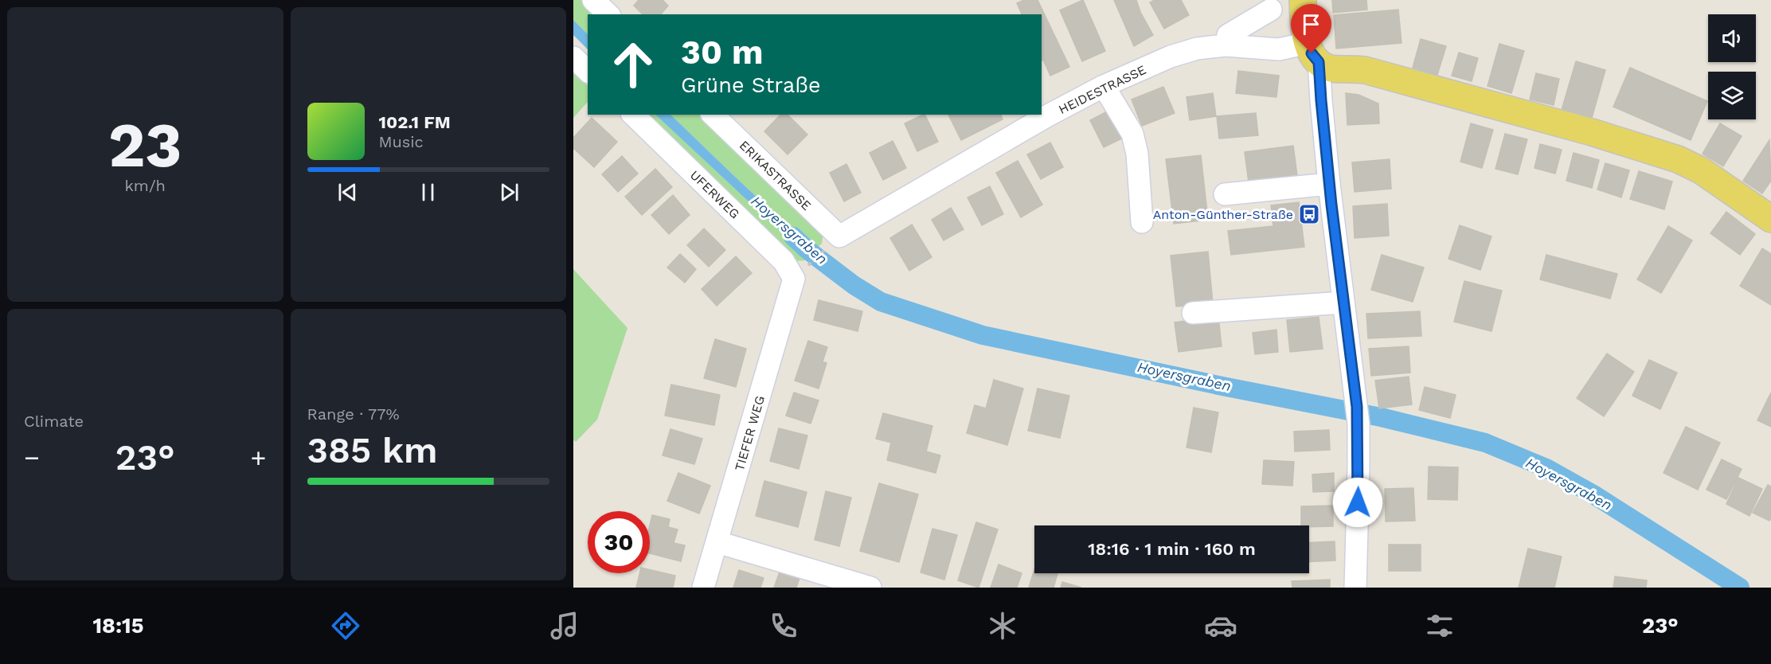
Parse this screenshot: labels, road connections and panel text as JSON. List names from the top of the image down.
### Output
{
  "streets": {
    "street": [
      "HEIDESTRASSE",
      "ERIKASTRASSE",
      "UFERWEG",
      "TIEFER WEG"
    ]
  },
  "crossings": [
    ["HEIDESTRASSE", "ERIKASTRASSE"],
    ["UFERWEG", "TIEFER WEG"]
  ],
  "water": ["Hoyersgraben"],
  "places": {
    "bus stop": ["Anton-Günther-Straße"]
  },
  "page": {
    "tile": [
      ["23", "km/h"],
      "Climate",
      ["Range · 77%", "385 km"]
    ],
    "turn": ["30 m", "Grüne Straße"],
    "song": ["102.1 FM", "Music"],
    "heat": ["−", "23°", "+"],
    "limit": "30",
    "trip": "18:16 · 1 min · 160 m",
    "tabs": ["18:15", "23°"]
  }
}
